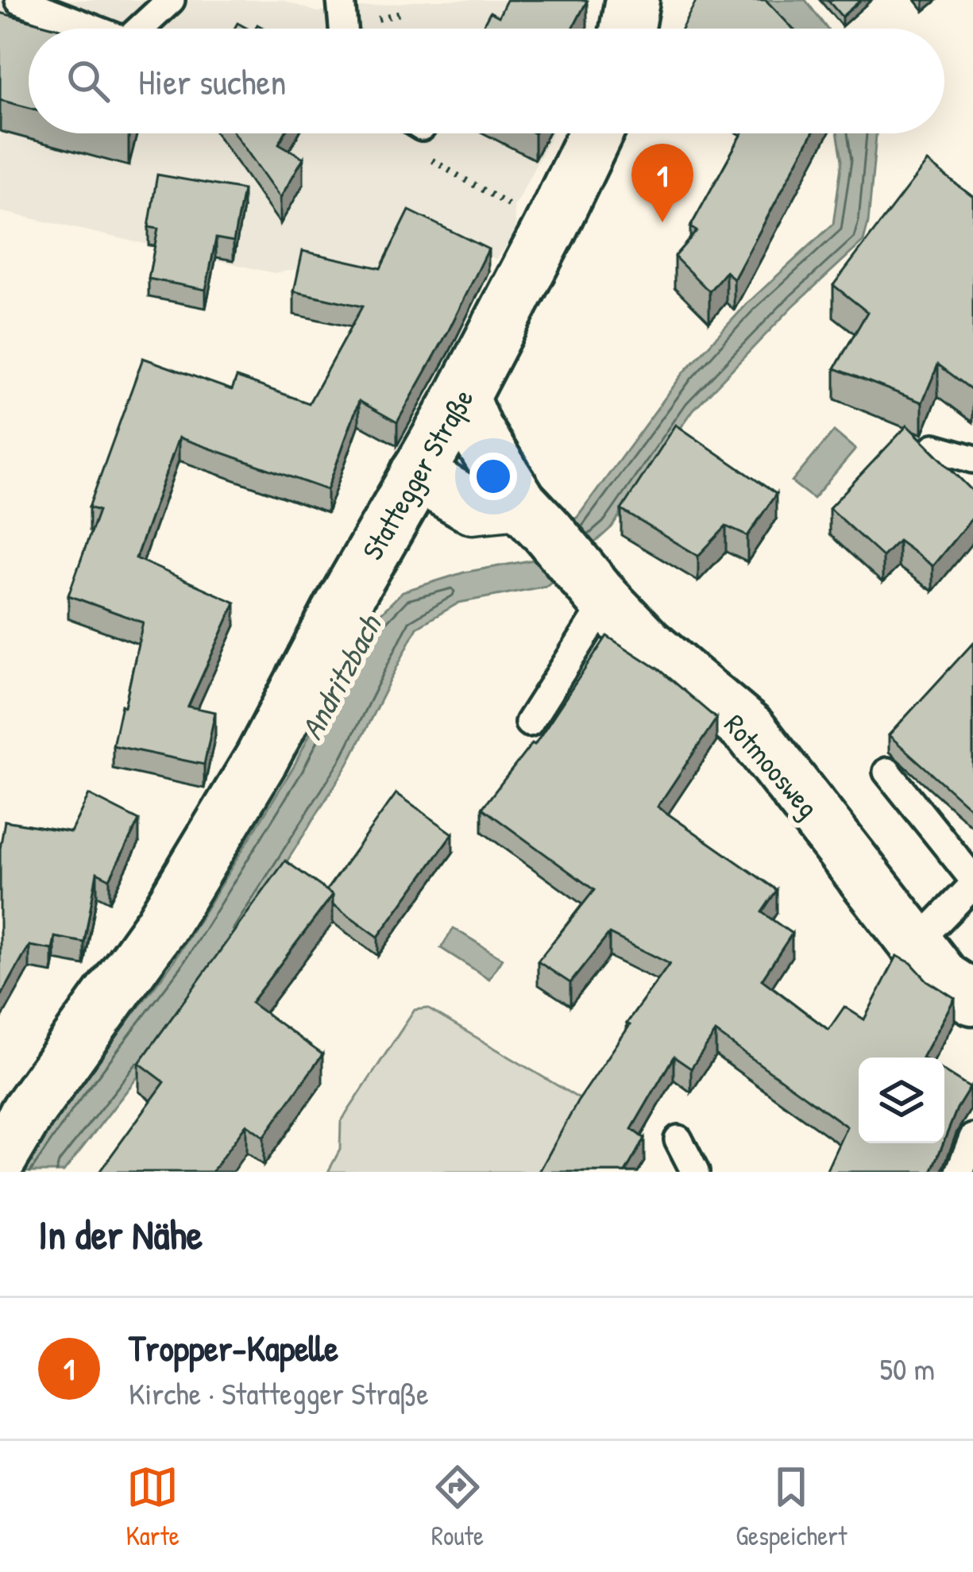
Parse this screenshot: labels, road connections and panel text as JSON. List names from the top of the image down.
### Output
{
  "streets": {
    "street": ["Stattegger Straße", "Rotmoosweg"]
  },
  "crossings": [
    ["Stattegger Straße", "Rotmoosweg"]
  ],
  "water": ["Andritzbach"],
  "page": {
    "search": "Hier suchen",
    "pins": "1",
    "heading": "In der Nähe",
    "list": [
      {
        "mark": "1",
        "name": "Tropper-Kapelle",
        "note": "Kirche · Stattegger Straße",
        "value": "50 m"
      }
    ],
    "nav": ["Karte", "Route", "Gespeichert"]
  }
}
